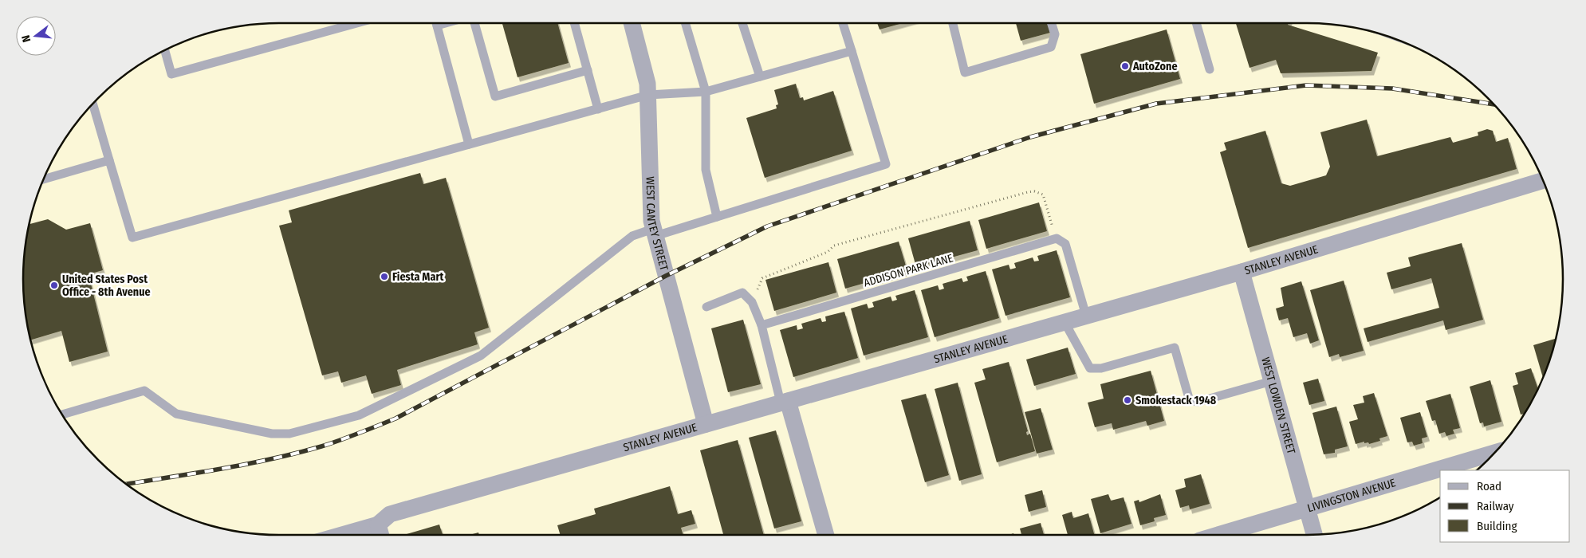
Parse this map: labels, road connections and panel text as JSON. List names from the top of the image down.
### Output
{
  "streets": {
    "street": [
      "WEST CANTEY STREET",
      "STANLEY AVENUE",
      "WEST LOWDEN STREET",
      "LIVINGSTON AVENUE"
    ],
    "lane": ["ADDISON PARK LANE"]
  },
  "crossings": [
    ["WEST CANTEY STREET", "STANLEY AVENUE"],
    ["STANLEY AVENUE", "WEST LOWDEN STREET"],
    ["WEST LOWDEN STREET", "LIVINGSTON AVENUE"]
  ],
  "places": [
    "AutoZone",
    "Fiesta Mart",
    "United States Post Office - 8th Avenue",
    "Smokestack 1948"
  ],
  "legend": ["Road", "Railway", "Building"],
  "north": "left"
}
